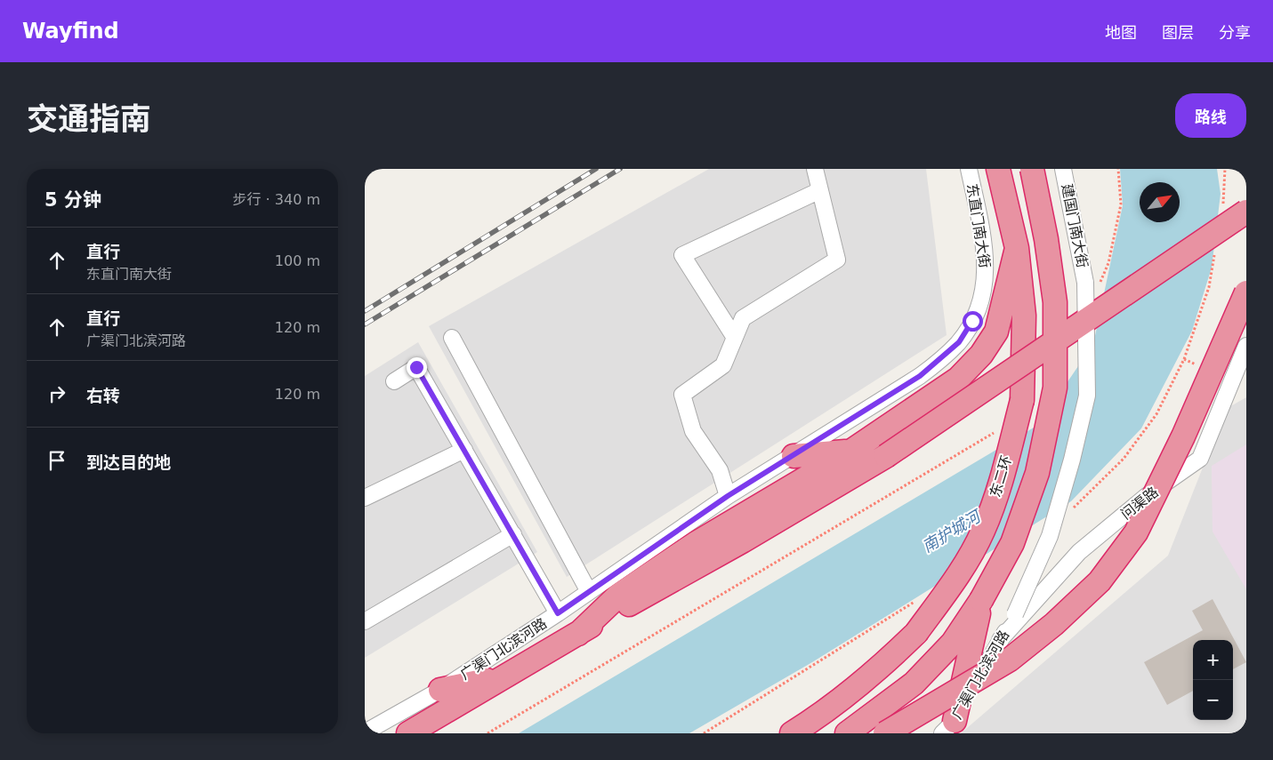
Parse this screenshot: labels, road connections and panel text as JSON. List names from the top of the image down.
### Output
{
  "streets": {
    "highway": ["东二环"],
    "street": [
      "东直门南大街",
      "建国门南大街",
      "问渠路",
      "广渠门北滨河路"
    ]
  },
  "crossings": [
    ["东直门南大街", "广渠门北滨河路"],
    ["建国门南大街", "广渠门北滨河路"],
    ["问渠路", "广渠门北滨河路"]
  ],
  "water": ["南护城河"],
  "north": "top right",
  "page": {
    "header": "Wayfind",
    "nav": ["地图", "图层", "分享"],
    "title": "交通指南",
    "buttons": "路线",
    "heading": ["5 分钟", "步行 · 340 m"],
    "list": [
      ["直行", "东直门南大街", "100 m"],
      ["直行", "广渠门北滨河路", "120 m"],
      ["右转", "120 m"],
      "到达目的地"
    ],
    "map_buttons": ["+", "−"]
  }
}
